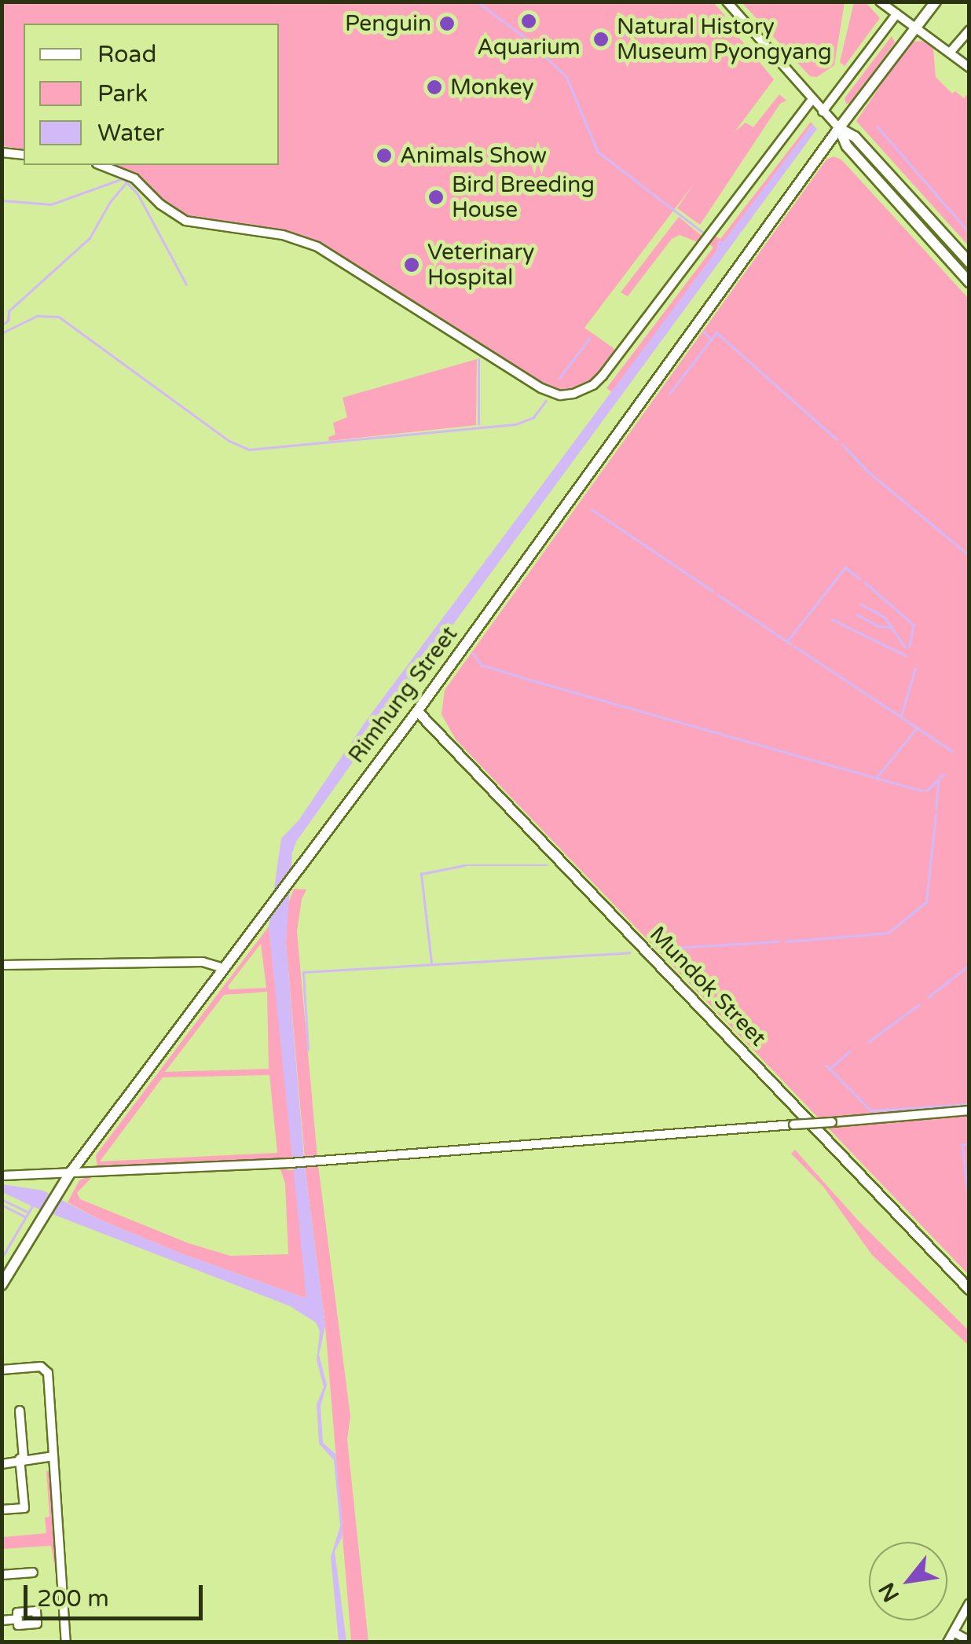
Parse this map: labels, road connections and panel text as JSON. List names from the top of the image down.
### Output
{
  "streets": {
    "main road": ["Rimhung Street", "Mundok Street"]
  },
  "crossings": [
    ["Rimhung Street", "Mundok Street"]
  ],
  "places": [
    "Aquarium",
    "Penguin",
    "Natural History Museum Pyongyang",
    "Monkey",
    "Animals Show",
    "Bird Breeding House",
    "Veterinary Hospital"
  ],
  "legend": ["Road", "Park", "Water"],
  "scale_bar": "200 m",
  "north": "bottom left"
}
